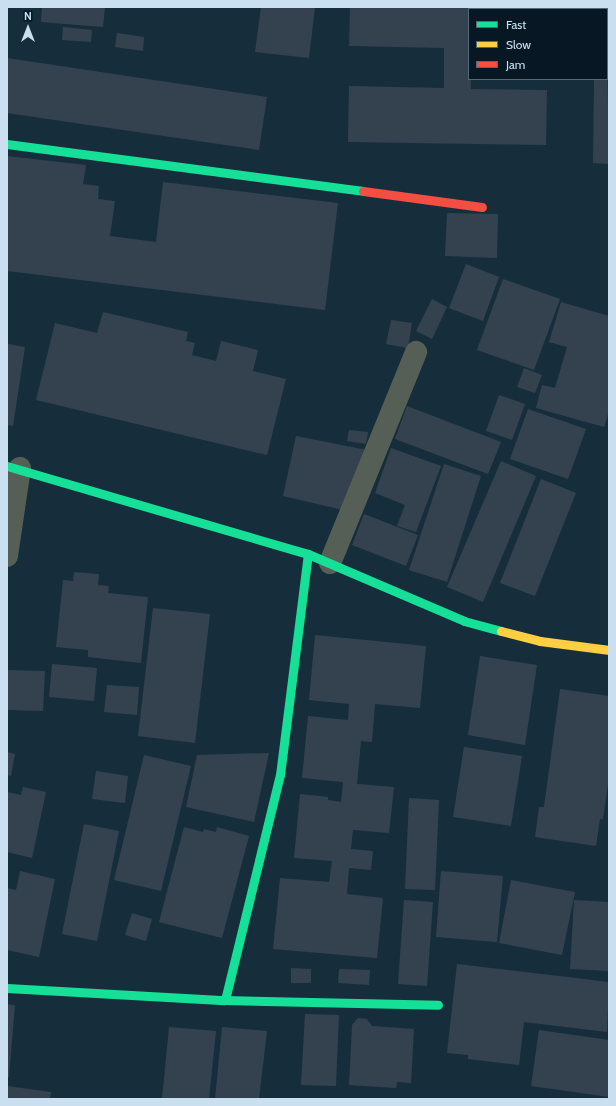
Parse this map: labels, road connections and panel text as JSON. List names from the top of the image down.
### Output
{
  "legend": ["Fast", "Slow", "Jam"],
  "north": "top"
}
